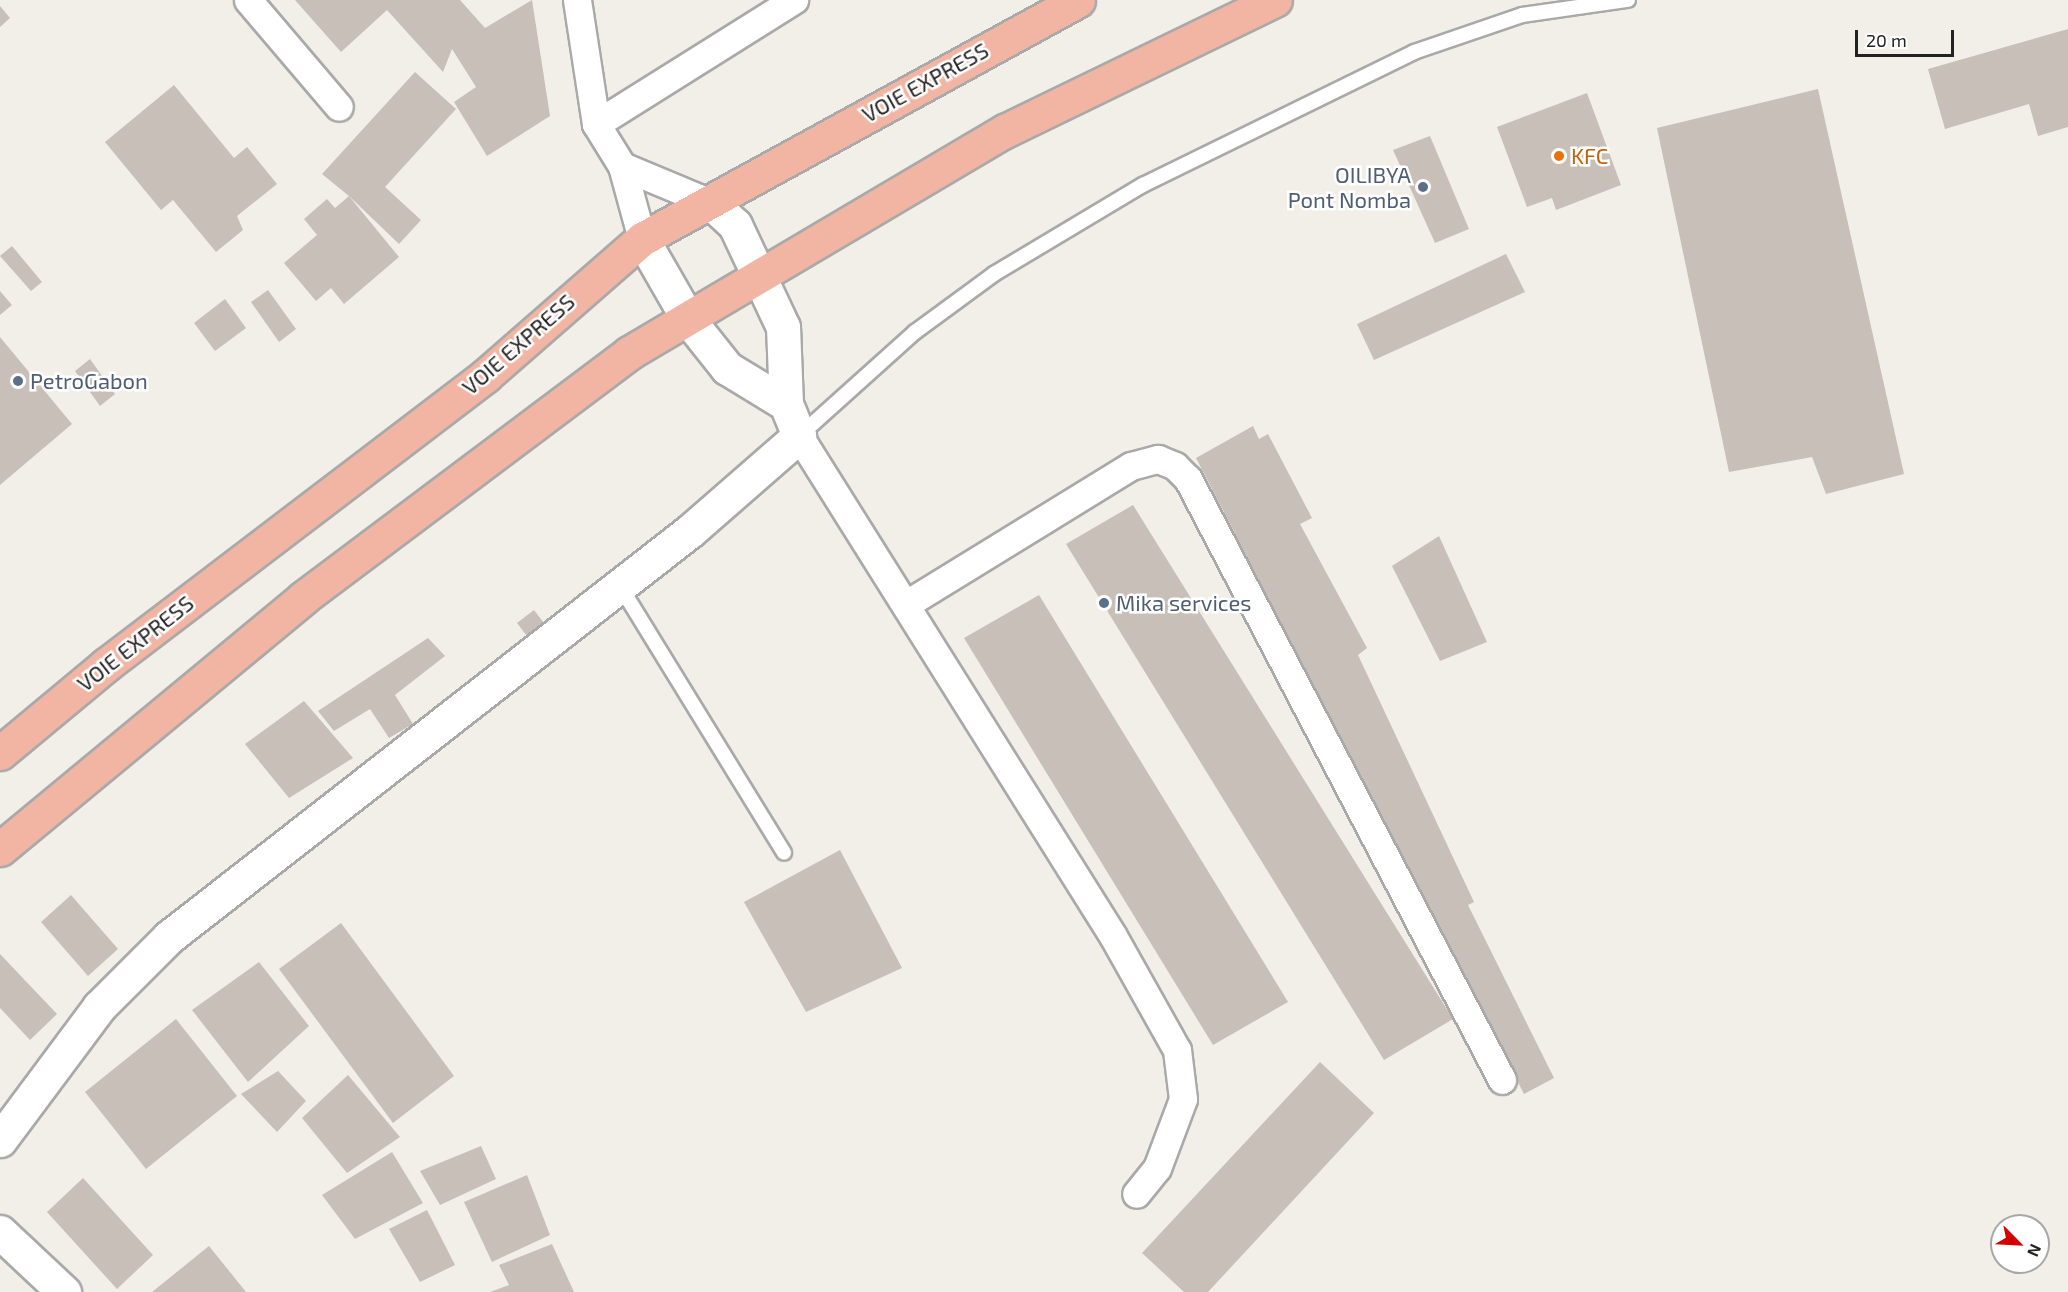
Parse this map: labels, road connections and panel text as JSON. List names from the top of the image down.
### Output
{
  "streets": {
    "highway": ["VOIE EXPRESS"]
  },
  "places": [
    "KFC",
    "OILIBYA Pont Nomba",
    "PetroGabon",
    "Mika services"
  ],
  "scale_bar": "20 m",
  "north": "bottom right"
}
